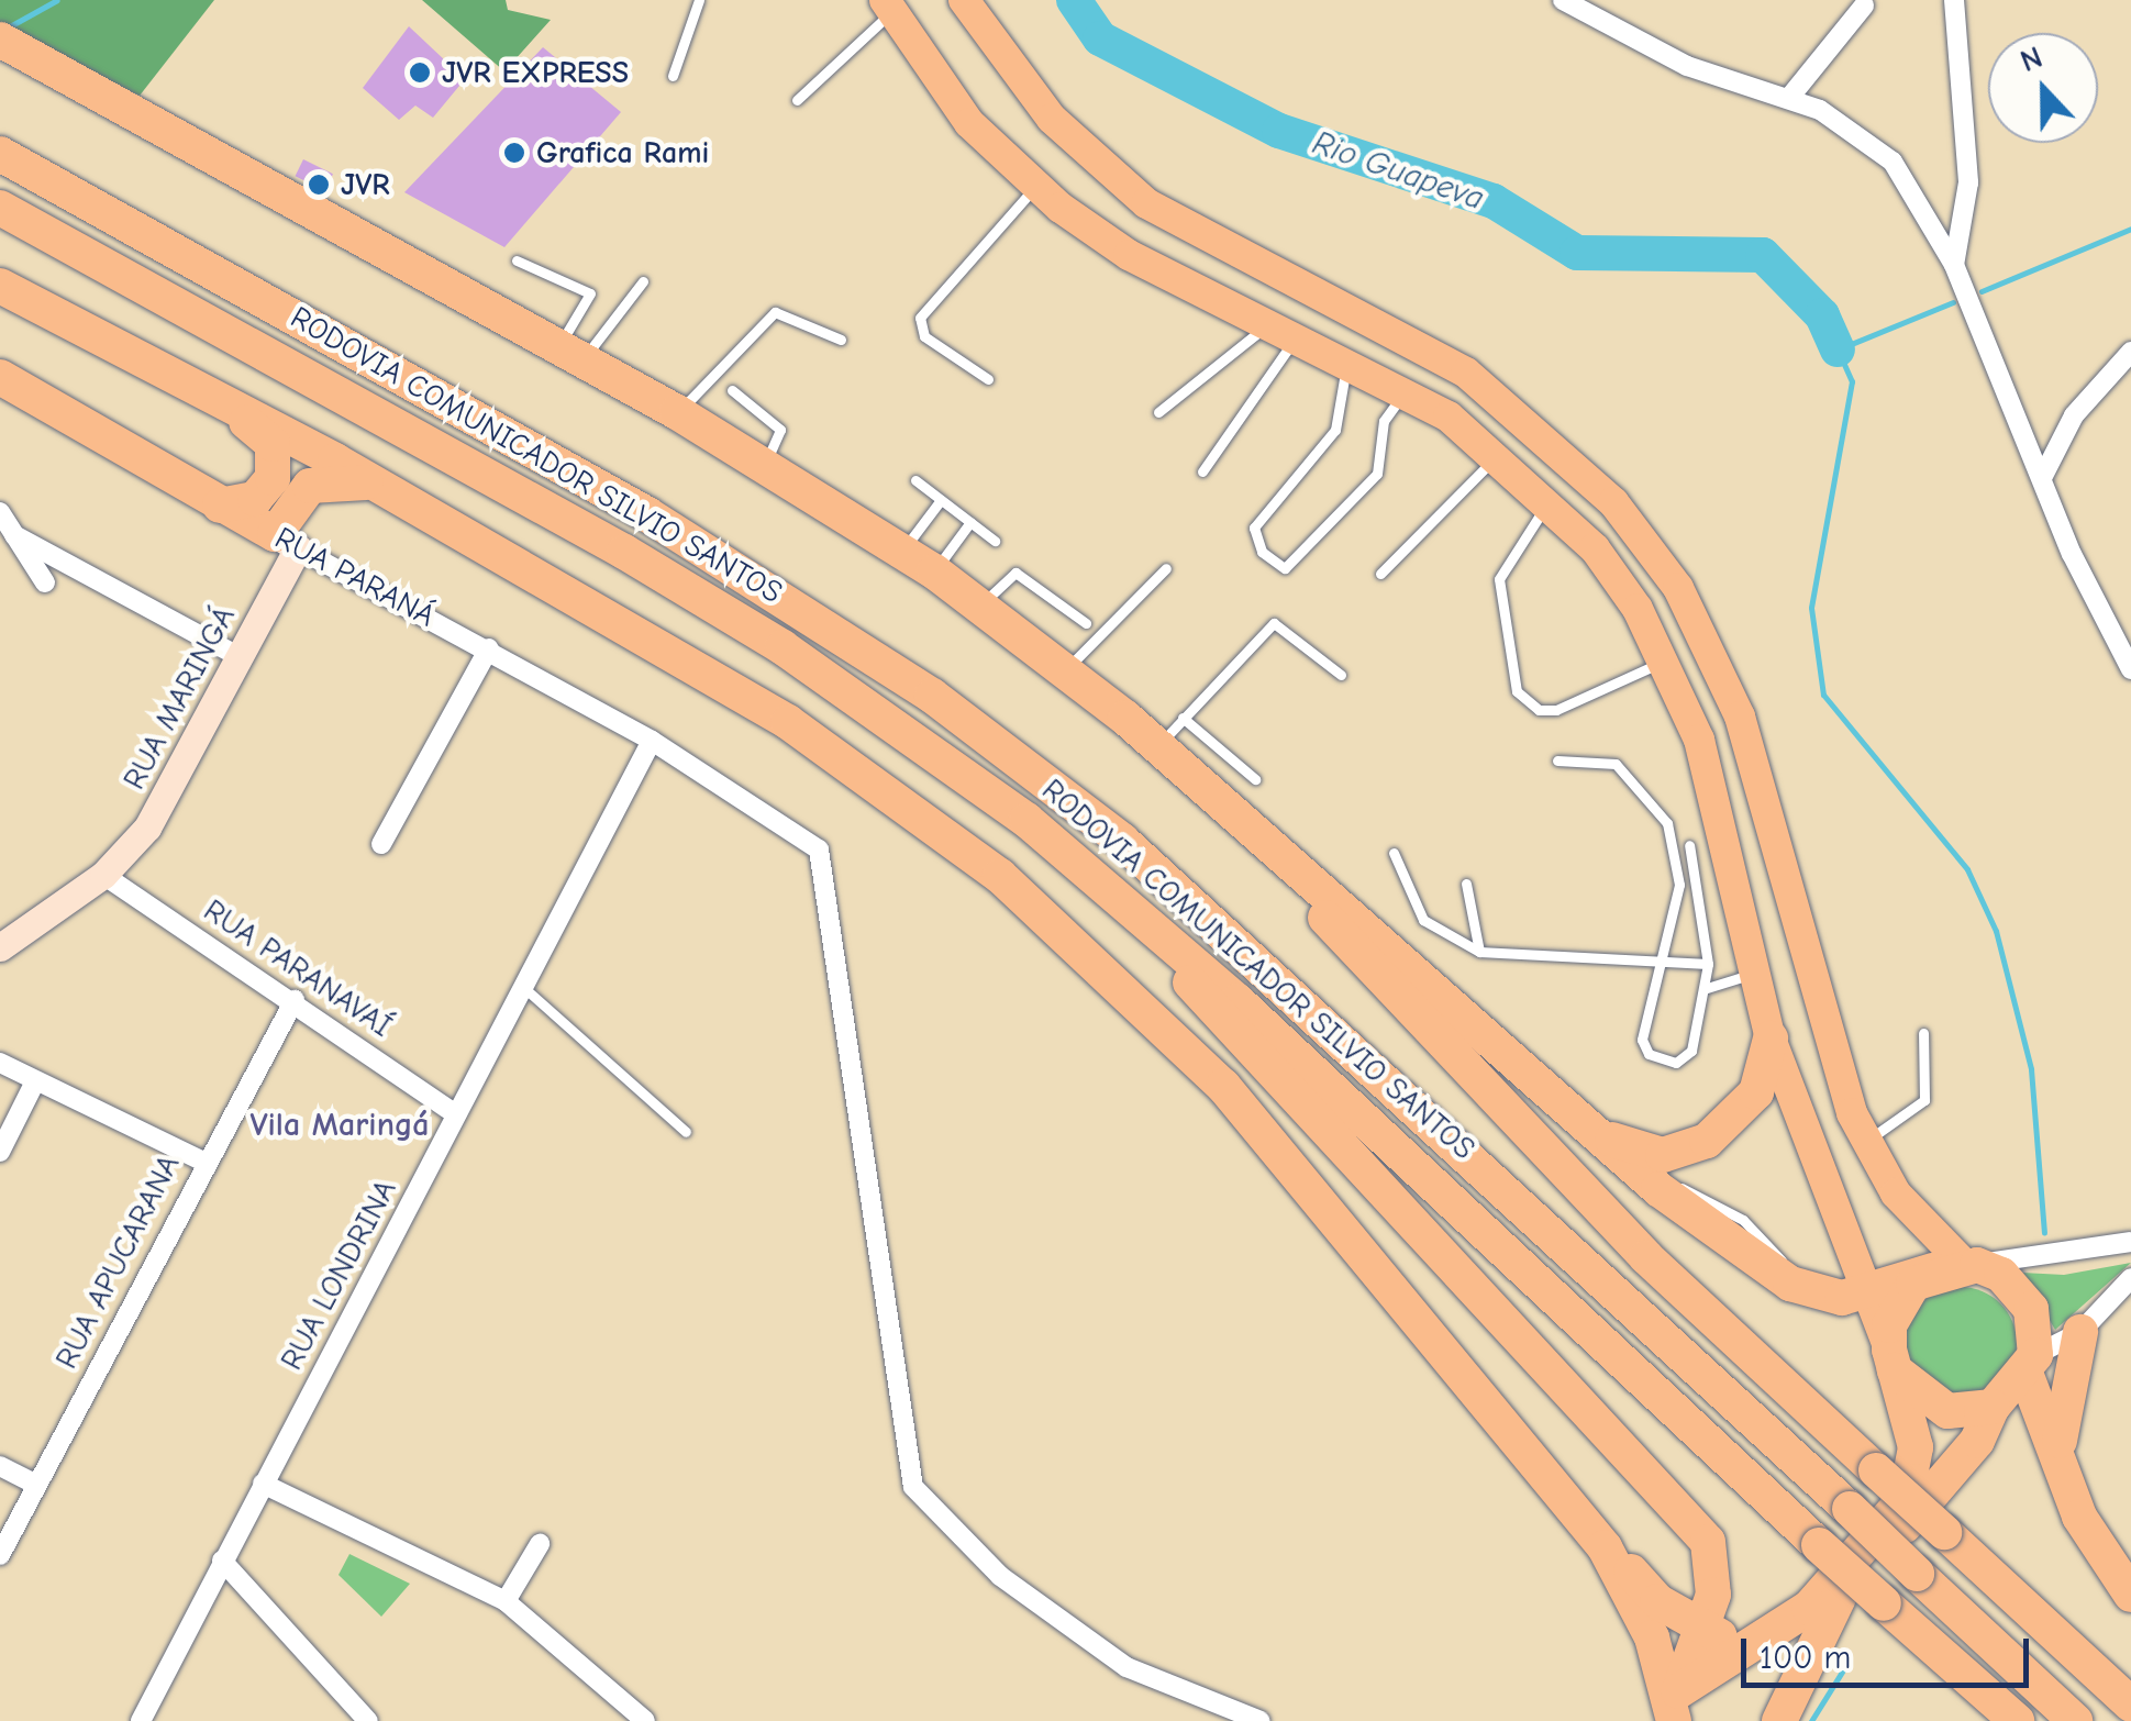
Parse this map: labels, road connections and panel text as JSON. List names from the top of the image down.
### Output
{
  "streets": {
    "highway": ["RODOVIA COMUNICADOR SILVIO SANTOS", "RUA PARANÁ"],
    "main road": ["RUA MARINGÁ"],
    "street": ["RUA PARANAVAÍ", "RUA APUCARANA", "RUA LONDRINA"]
  },
  "crossings": [
    ["RUA PARANÁ", "RUA MARINGÁ"],
    ["RUA PARANÁ", "RUA LONDRINA"],
    ["RUA MARINGÁ", "RUA PARANAVAÍ"],
    ["RUA PARANAVAÍ", "RUA APUCARANA"],
    ["RUA PARANAVAÍ", "RUA LONDRINA"]
  ],
  "districts": ["Vila Maringá"],
  "water": ["Rio Guapeva"],
  "places": ["JVR EXPRESS", "Grafica Rami", "JVR"],
  "scale_bar": "100 m",
  "north": "top"
}
